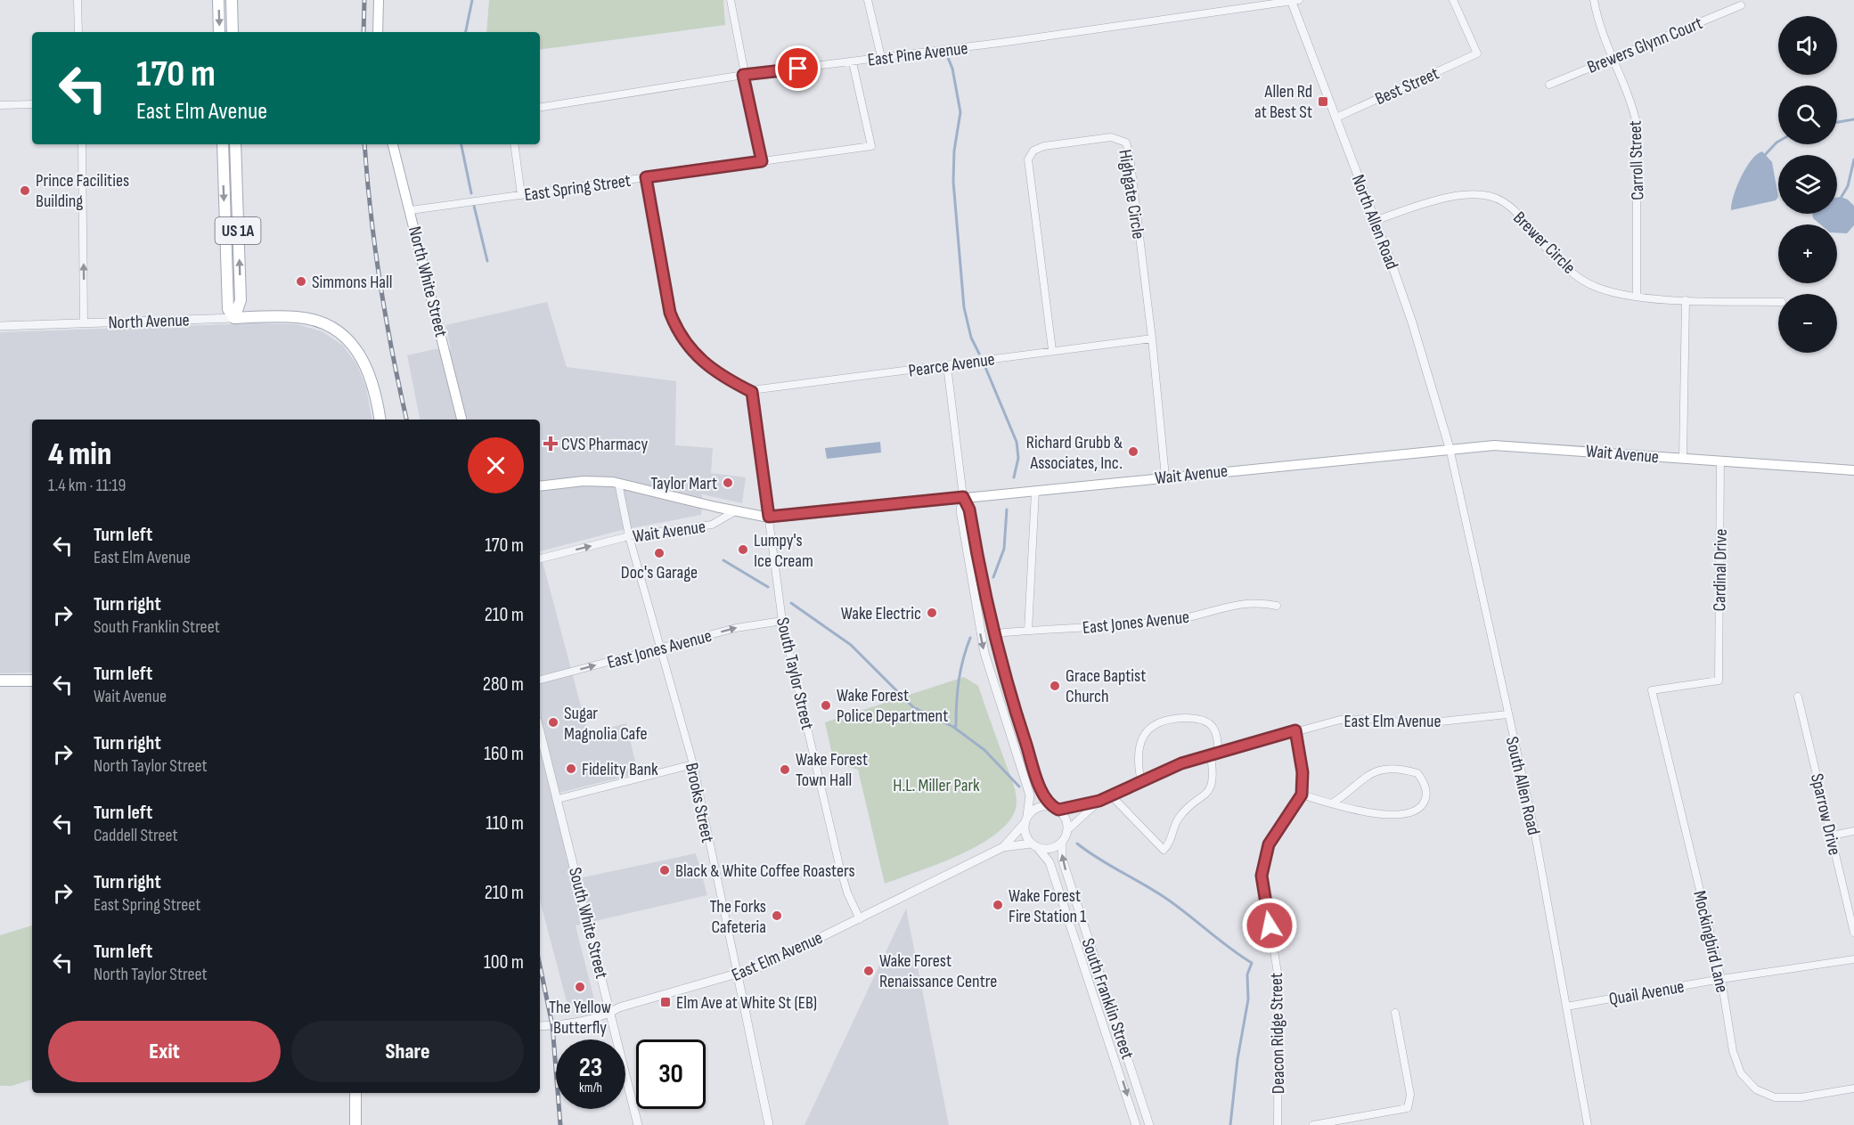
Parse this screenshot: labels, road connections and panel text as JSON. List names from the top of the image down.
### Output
{
  "streets": {
    "main road": [
      "US 1A",
      "North White Street",
      "North Avenue",
      "Wait Avenue"
    ],
    "street": [
      "Brewers Glynn Court",
      "East Pine Avenue",
      "Best Street",
      "Carroll Street",
      "East Spring Street",
      "Highgate Circle",
      "North Allen Road",
      "Brewer Circle",
      "Pearce Avenue",
      "Cardinal Drive",
      "East Jones Avenue",
      "South Taylor Street",
      "East Elm Avenue",
      "South Allen Road",
      "Brooks Street",
      "Sparrow Drive",
      "South White Street",
      "Mockingbird Lane",
      "Quail Avenue",
      "South Franklin Street",
      "Deacon Ridge Street"
    ]
  },
  "crossings": [
    ["Brewers Glynn Court", "Carroll Street"],
    ["East Pine Avenue", "East Spring Street"],
    ["East Pine Avenue", "North Allen Road"],
    ["Best Street", "North Allen Road"],
    ["Carroll Street", "Brewer Circle"],
    ["East Spring Street", "North White Street"],
    ["Highgate Circle", "Pearce Avenue"],
    ["Highgate Circle", "Wait Avenue"],
    ["North Allen Road", "Brewer Circle"],
    ["North Allen Road", "Wait Avenue"],
    ["North Allen Road", "South Allen Road"],
    ["US 1A", "North Avenue"],
    ["Pearce Avenue", "South Taylor Street"],
    ["Wait Avenue", "Cardinal Drive"],
    ["Wait Avenue", "South Taylor Street"],
    ["Wait Avenue", "South Allen Road"],
    ["Wait Avenue", "Brooks Street"],
    ["Cardinal Drive", "Mockingbird Lane"],
    ["East Jones Avenue", "South Taylor Street"],
    ["East Jones Avenue", "Brooks Street"],
    ["South Taylor Street", "East Elm Avenue"],
    ["East Elm Avenue", "South Allen Road"],
    ["East Elm Avenue", "Brooks Street"],
    ["East Elm Avenue", "South White Street"],
    ["East Elm Avenue", "South Franklin Street"],
    ["South Allen Road", "Quail Avenue"],
    ["Mockingbird Lane", "Quail Avenue"]
  ],
  "one_way": ["East Jones Avenue"],
  "parks": ["H.L. Miller Park"],
  "places": {
    "transit": ["Allen Rd at Best St", "Elm Ave at White St (EB)"],
    "other": [
      "Prince Facilities Building",
      "Simmons Hall",
      "Richard Grubb & Associates, Inc.",
      "Taylor Mart",
      "Lumpy's Ice Cream",
      "Doc's Garage",
      "Wake Electric",
      "Grace Baptist Church",
      "Wake Forest Police Department",
      "Sugar Magnolia Cafe",
      "Fidelity Bank",
      "Wake Forest Town Hall",
      "Black & White Coffee Roasters",
      "Wake Forest Fire Station 1",
      "The Forks Cafeteria",
      "Wake Forest Renaissance Centre",
      "The Yellow Butterfly"
    ],
    "health": ["CVS Pharmacy"]
  },
  "page": {
    "map_buttons": ["+", "−"],
    "turn": ["170 m", "East Elm Avenue"],
    "heading": ["4 min", "1.4 km · 11:19"],
    "list": [
      {
        "name": "Turn left",
        "note": "East Elm Avenue",
        "value": "170 m"
      },
      {
        "name": "Turn right",
        "note": "South Franklin Street",
        "value": "210 m"
      },
      {
        "name": "Turn left",
        "note": "Wait Avenue",
        "value": "280 m"
      },
      {
        "name": "Turn right",
        "note": "North Taylor Street",
        "value": "160 m"
      },
      {
        "name": "Turn left",
        "note": "Caddell Street",
        "value": "110 m"
      },
      {
        "name": "Turn right",
        "note": "East Spring Street",
        "value": "210 m"
      },
      {
        "name": "Turn left",
        "note": "North Taylor Street",
        "value": "100 m"
      }
    ],
    "buttons": ["Exit", "Share"],
    "speed": "23 km/h",
    "limit": "30"
  }
}
